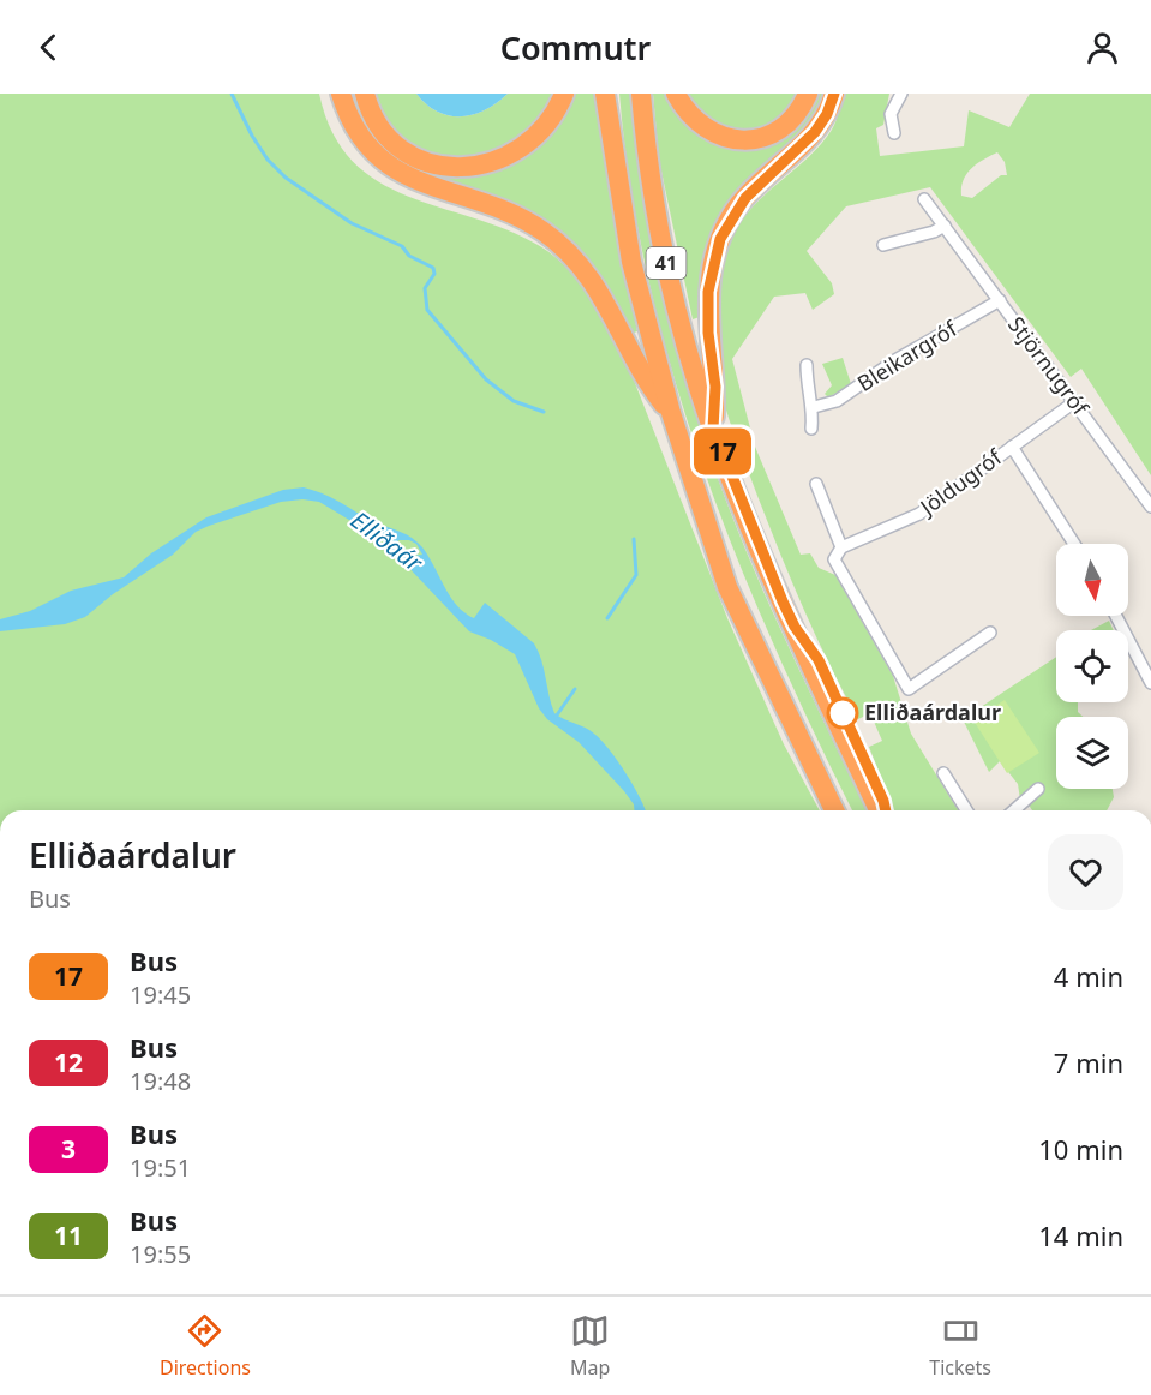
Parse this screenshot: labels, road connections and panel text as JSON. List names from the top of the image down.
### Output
{
  "streets": {
    "highway": ["41"],
    "street": ["Bleikargróf", "Stjörnugróf", "Jöldugróf"]
  },
  "crossings": [
    ["Bleikargróf", "Stjörnugróf"],
    ["Stjörnugróf", "Jöldugróf"]
  ],
  "water": ["Elliðaár"],
  "places": ["Elliðaárdalur"],
  "lines": ["bus line 17"],
  "north": "bottom",
  "page": {
    "header": "Commutr",
    "on_map": "17",
    "heading": ["Elliðaárdalur", "Bus"],
    "list": [
      {
        "mark": "17",
        "name": "Bus",
        "note": "19:45",
        "value": "4 min"
      },
      {
        "mark": "12",
        "name": "Bus",
        "note": "19:48",
        "value": "7 min"
      },
      {
        "mark": "3",
        "name": "Bus",
        "note": "19:51",
        "value": "10 min"
      },
      {
        "mark": "11",
        "name": "Bus",
        "note": "19:55",
        "value": "14 min"
      }
    ],
    "tabs": ["Directions", "Map", "Tickets"]
  }
}
